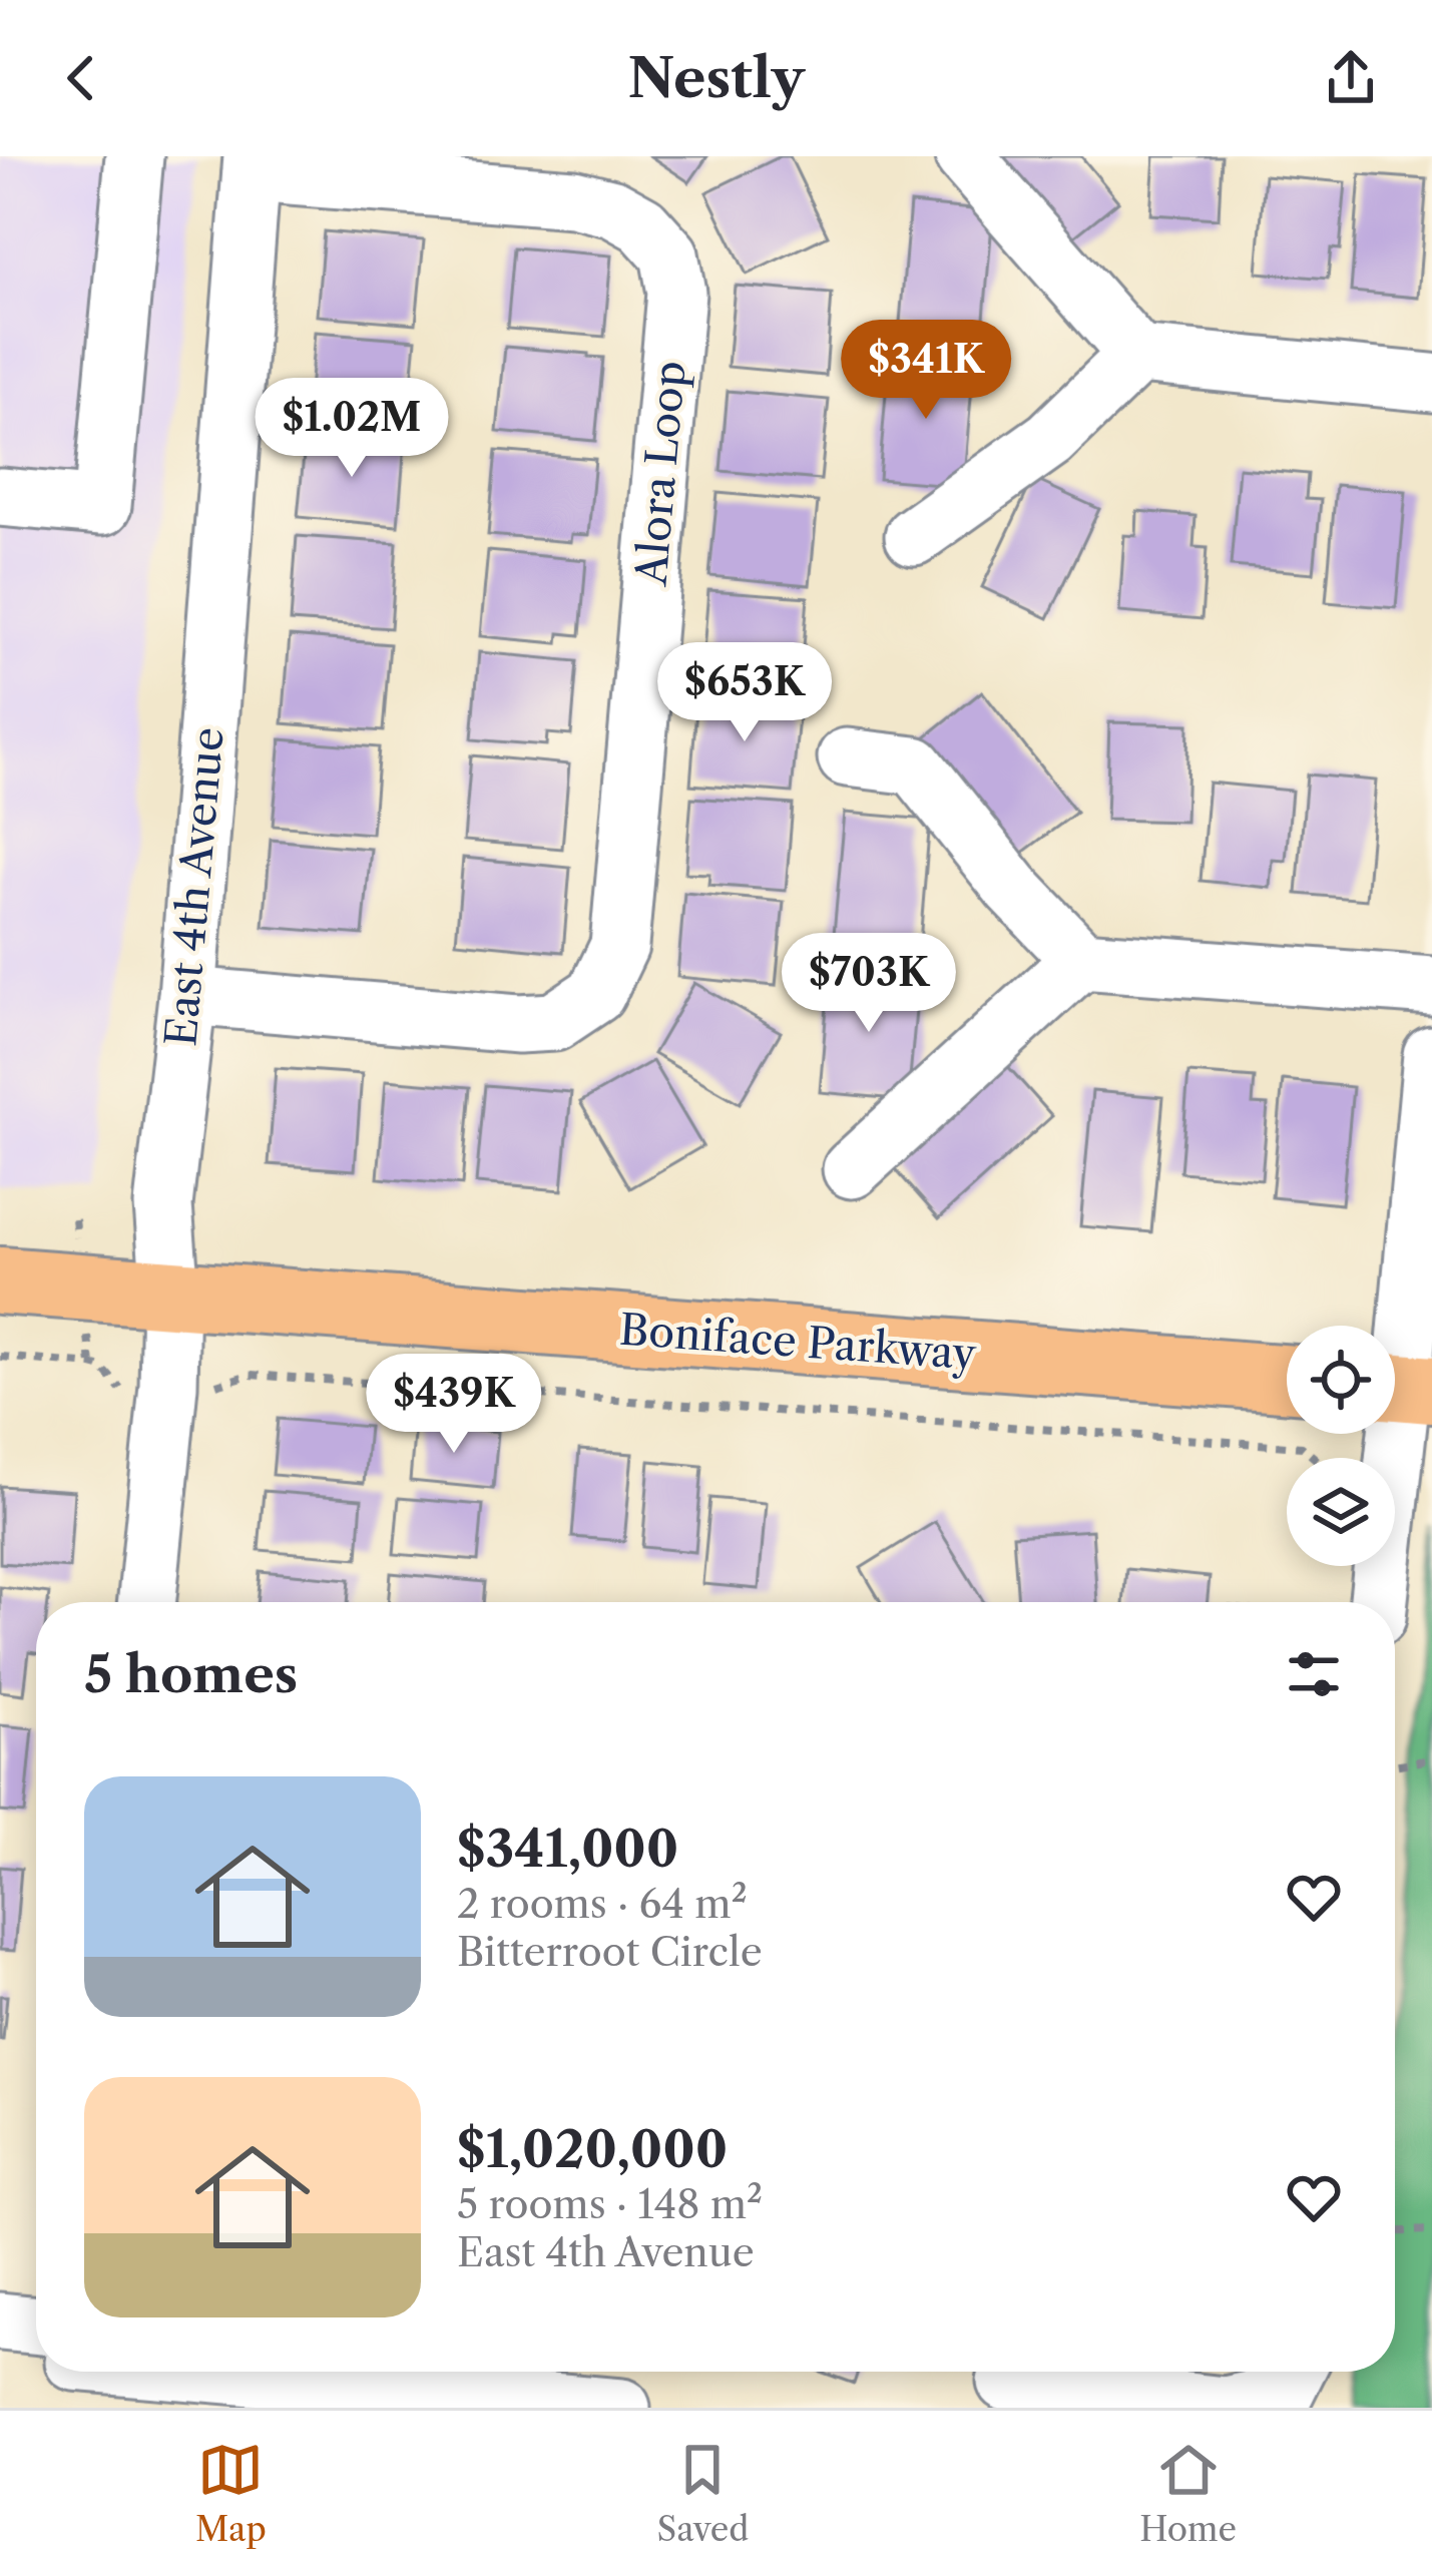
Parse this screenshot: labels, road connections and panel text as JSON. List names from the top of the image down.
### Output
{
  "streets": {
    "main road": ["Boniface Parkway"],
    "street": ["Alora Loop", "East 4th Avenue"]
  },
  "crossings": [
    ["Alora Loop", "East 4th Avenue"],
    ["East 4th Avenue", "Boniface Parkway"]
  ],
  "page": {
    "header": "Nestly",
    "price": [
      "$341K",
      "$1.02M",
      "$653K",
      "$703K",
      "$439K"
    ],
    "heading": "5 homes",
    "list": [
      {
        "name": "$341,000",
        "note": "2 rooms · 64 m² · Bitterroot Circle"
      },
      {
        "name": "$1,020,000",
        "note": "5 rooms · 148 m² · East 4th Avenue"
      }
    ],
    "tabs": ["Map", "Saved", "Home"]
  }
}
